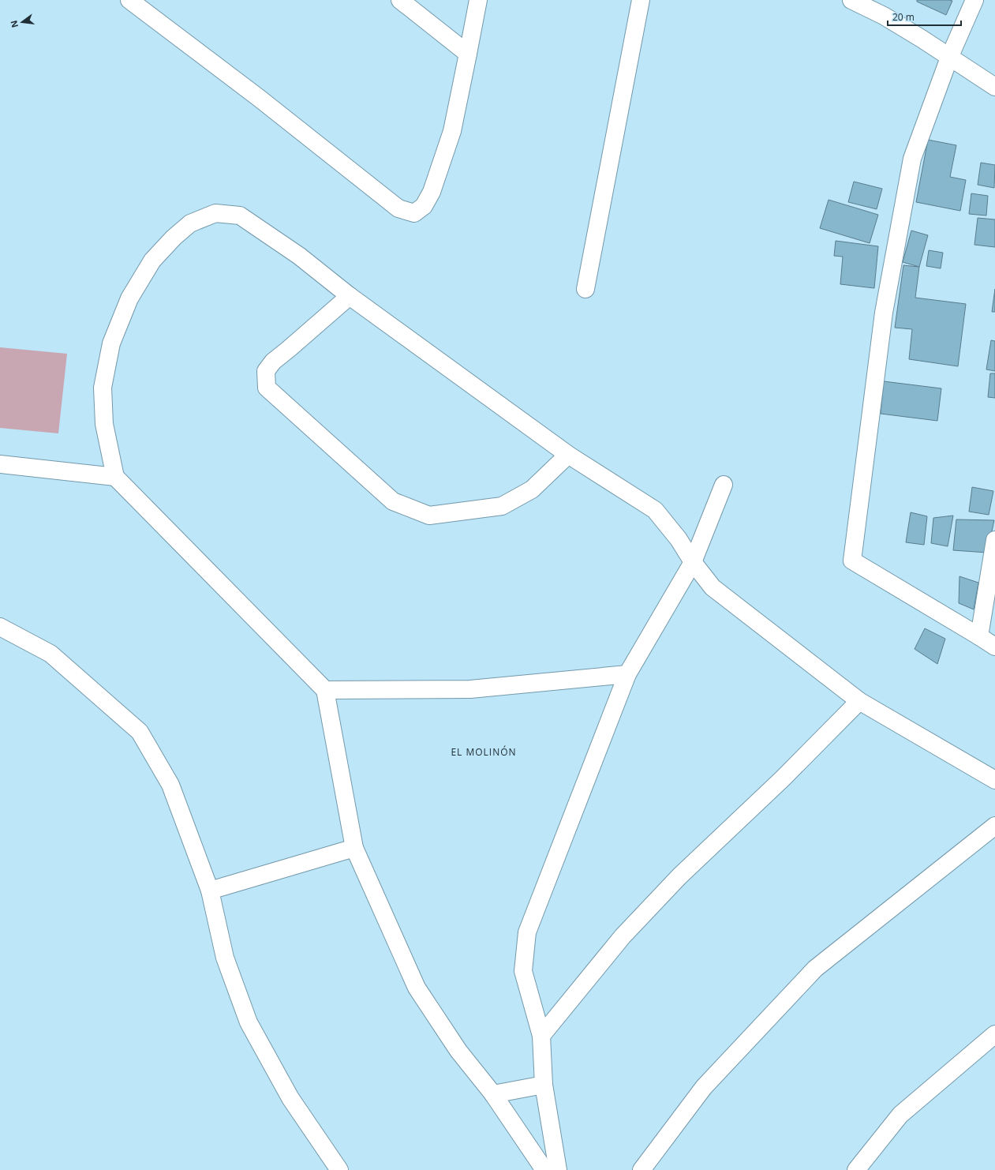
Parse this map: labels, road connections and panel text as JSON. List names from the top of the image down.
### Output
{
  "districts": ["EL MOLINÓN"],
  "scale_bar": "20 m",
  "north": "left"
}
